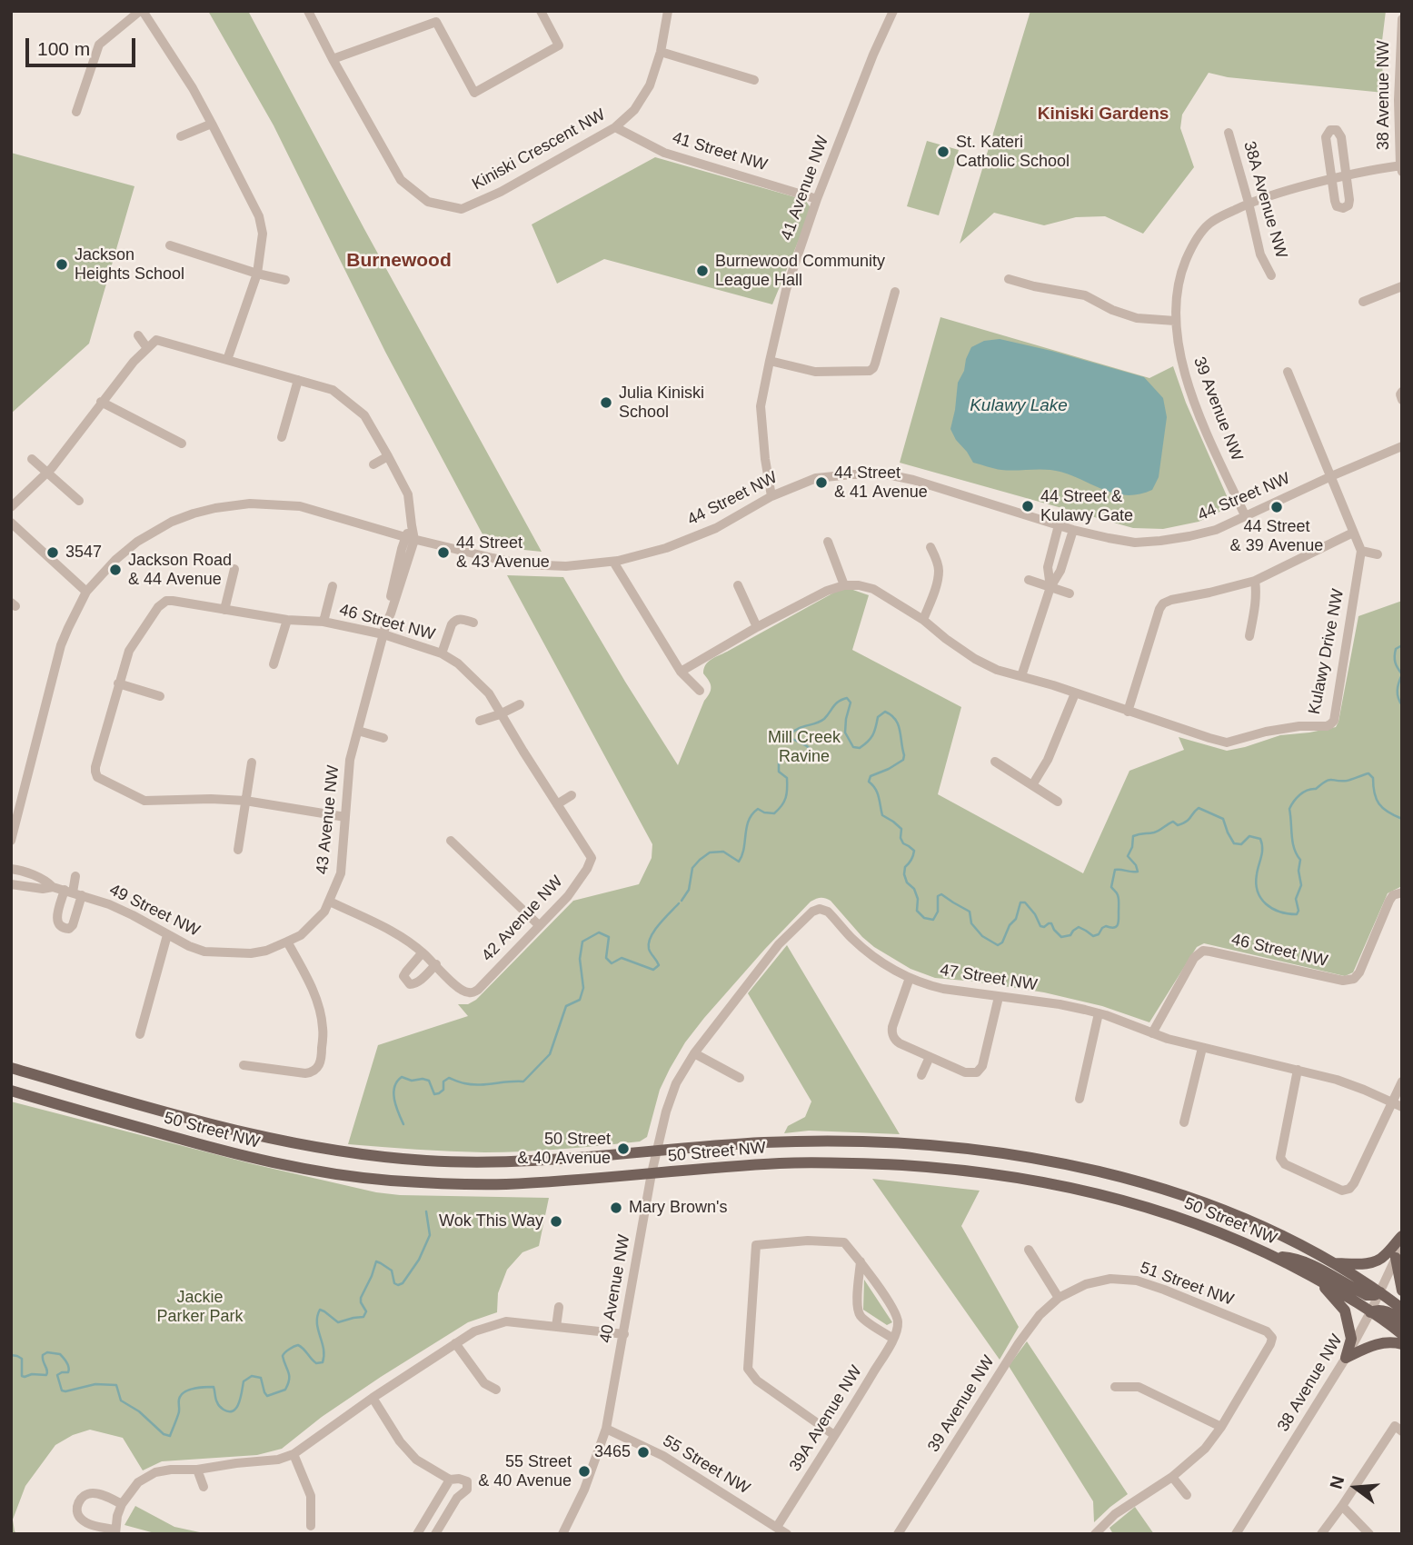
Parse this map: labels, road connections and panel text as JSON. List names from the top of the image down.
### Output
{
  "streets": {
    "main road": ["50 Street NW"],
    "street": [
      "38 Avenue NW",
      "Kiniski Crescent NW",
      "41 Street NW",
      "41 Avenue NW",
      "38A Avenue NW",
      "39 Avenue NW",
      "44 Street NW",
      "46 Street NW",
      "Kulawy Drive NW",
      "43 Avenue NW",
      "49 Street NW",
      "42 Avenue NW",
      "47 Street NW",
      "51 Street NW",
      "40 Avenue NW",
      "39A Avenue NW",
      "55 Street NW"
    ]
  },
  "crossings": [
    ["38 Avenue NW", "50 Street NW"],
    ["Kiniski Crescent NW", "41 Street NW"],
    ["41 Street NW", "41 Avenue NW"],
    ["41 Avenue NW", "44 Street NW"],
    ["38A Avenue NW", "39 Avenue NW"],
    ["39 Avenue NW", "44 Street NW"],
    ["39 Avenue NW", "51 Street NW"],
    ["44 Street NW", "43 Avenue NW"],
    ["46 Street NW", "43 Avenue NW"],
    ["46 Street NW", "42 Avenue NW"],
    ["46 Street NW", "47 Street NW"],
    ["43 Avenue NW", "49 Street NW"],
    ["47 Street NW", "40 Avenue NW"],
    ["50 Street NW", "40 Avenue NW"],
    ["40 Avenue NW", "55 Street NW"],
    ["39A Avenue NW", "55 Street NW"]
  ],
  "districts": ["Kiniski Gardens", "Burnewood"],
  "water": ["Kulawy Lake"],
  "parks": ["Mill Creek Ravine", "Jackie Parker Park"],
  "places": [
    "St. Kateri Catholic School",
    "Jackson Heights School",
    "Burnewood Community League Hall",
    "Julia Kiniski School",
    "44 Street & 41 Avenue",
    "44 Street & Kulawy Gate",
    "44 Street & 39 Avenue",
    "3547",
    "44 Street & 43 Avenue",
    "Jackson Road & 44 Avenue",
    "50 Street & 40 Avenue",
    "Mary Brown's",
    "Wok This Way",
    "3465",
    "55 Street & 40 Avenue"
  ],
  "scale_bar": "100 m",
  "north": "left"
}
